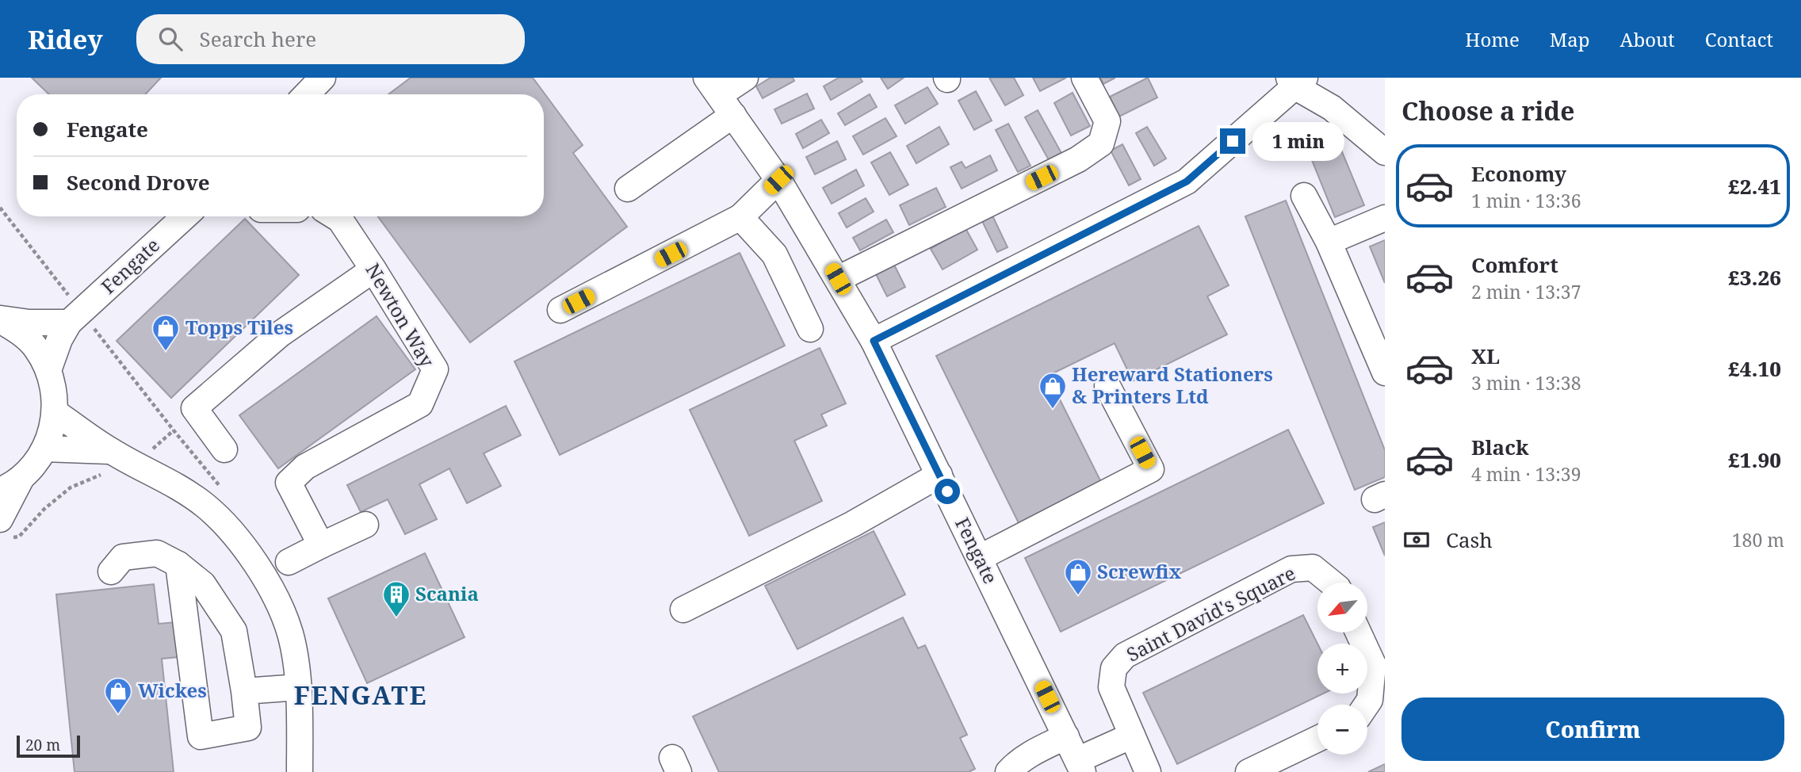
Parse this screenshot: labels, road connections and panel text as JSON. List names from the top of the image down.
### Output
{
  "streets": {
    "street": ["Fengate", "Newton Way", "Saint David's Square"]
  },
  "districts": ["FENGATE"],
  "places": {
    "shop": [
      "Topps Tiles",
      "Hereward Stationers & Printers Ltd",
      "Screwfix",
      "Wickes"
    ],
    "building": ["Scania"]
  },
  "scale_bar": "20 m",
  "north": "bottom left",
  "page": {
    "header": "Ridey",
    "search": "Search here",
    "nav": [
      "Home",
      "Map",
      "About",
      "Contact"
    ],
    "heading": "Choose a ride",
    "banner": ["Fengate", "Second Drove"],
    "bubble": "1 min",
    "list": [
      {
        "name": "Economy",
        "note": "1 min · 13:36",
        "value": "£2.41"
      },
      {
        "name": "Comfort",
        "note": "2 min · 13:37",
        "value": "£3.26"
      },
      {
        "name": "XL",
        "note": "3 min · 13:38",
        "value": "£4.10"
      },
      {
        "name": "Black",
        "note": "4 min · 13:39",
        "value": "£1.90"
      }
    ],
    "pay": ["Cash", "180 m"],
    "map_buttons": ["+", "−"],
    "buttons": "Confirm",
    "scale": "20 m"
  }
}
